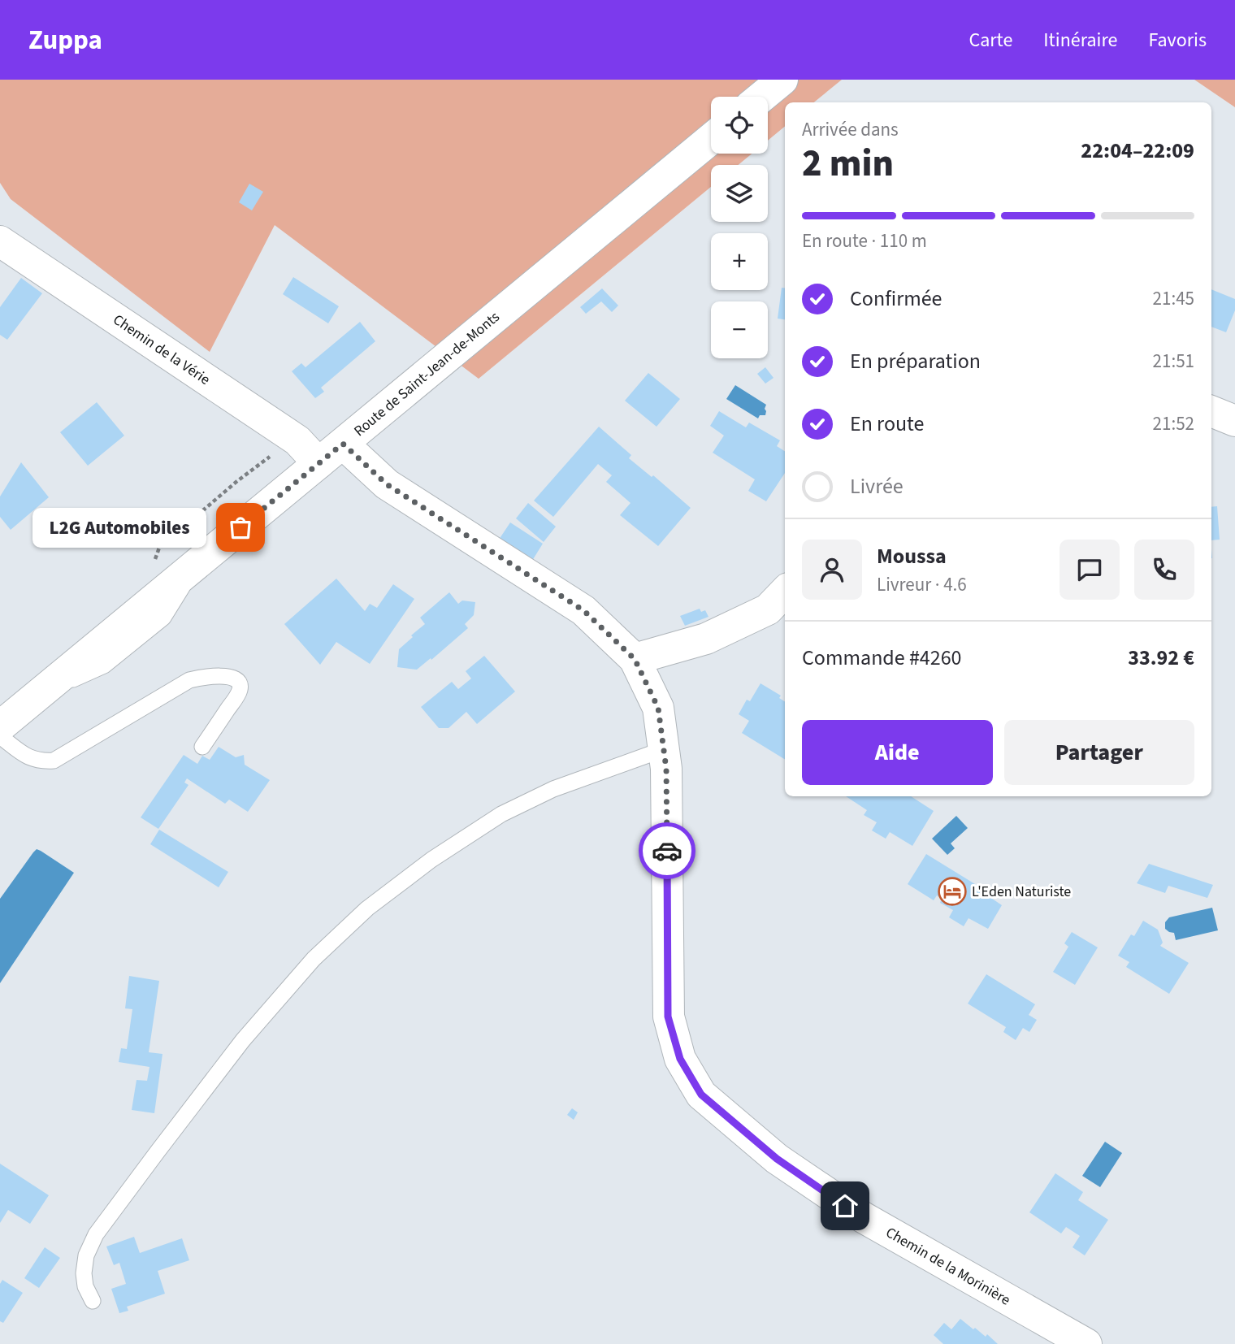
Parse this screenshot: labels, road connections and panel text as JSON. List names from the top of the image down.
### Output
{
  "streets": {
    "street": ["Chemin de la Vérie", "Route de Saint-Jean-de-Monts", "Chemin de la Morinière"]
  },
  "crossings": [
    ["Chemin de la Vérie", "Route de Saint-Jean-de-Monts"],
    ["Route de Saint-Jean-de-Monts", "Chemin de la Morinière"]
  ],
  "places": {
    "other": ["L2G Automobiles"],
    "hotel": ["L'Eden Naturiste"]
  },
  "page": {
    "header": "Zuppa",
    "nav": ["Carte", "Itinéraire", "Favoris"],
    "map_buttons": ["+", "−"],
    "heading": ["2 min", "Arrivée dans", "22:04–22:09"],
    "panel": [
      "Moussa",
      "Livreur · 4.6",
      "Commande #4260",
      "33.92 €"
    ],
    "bar": "En route · 110 m",
    "list": [
      ["Confirmée", "21:45"],
      ["En préparation", "21:51"],
      ["En route", "21:52"],
      "Livrée"
    ],
    "bubble": "L2G Automobiles",
    "buttons": ["Aide", "Partager"]
  }
}
